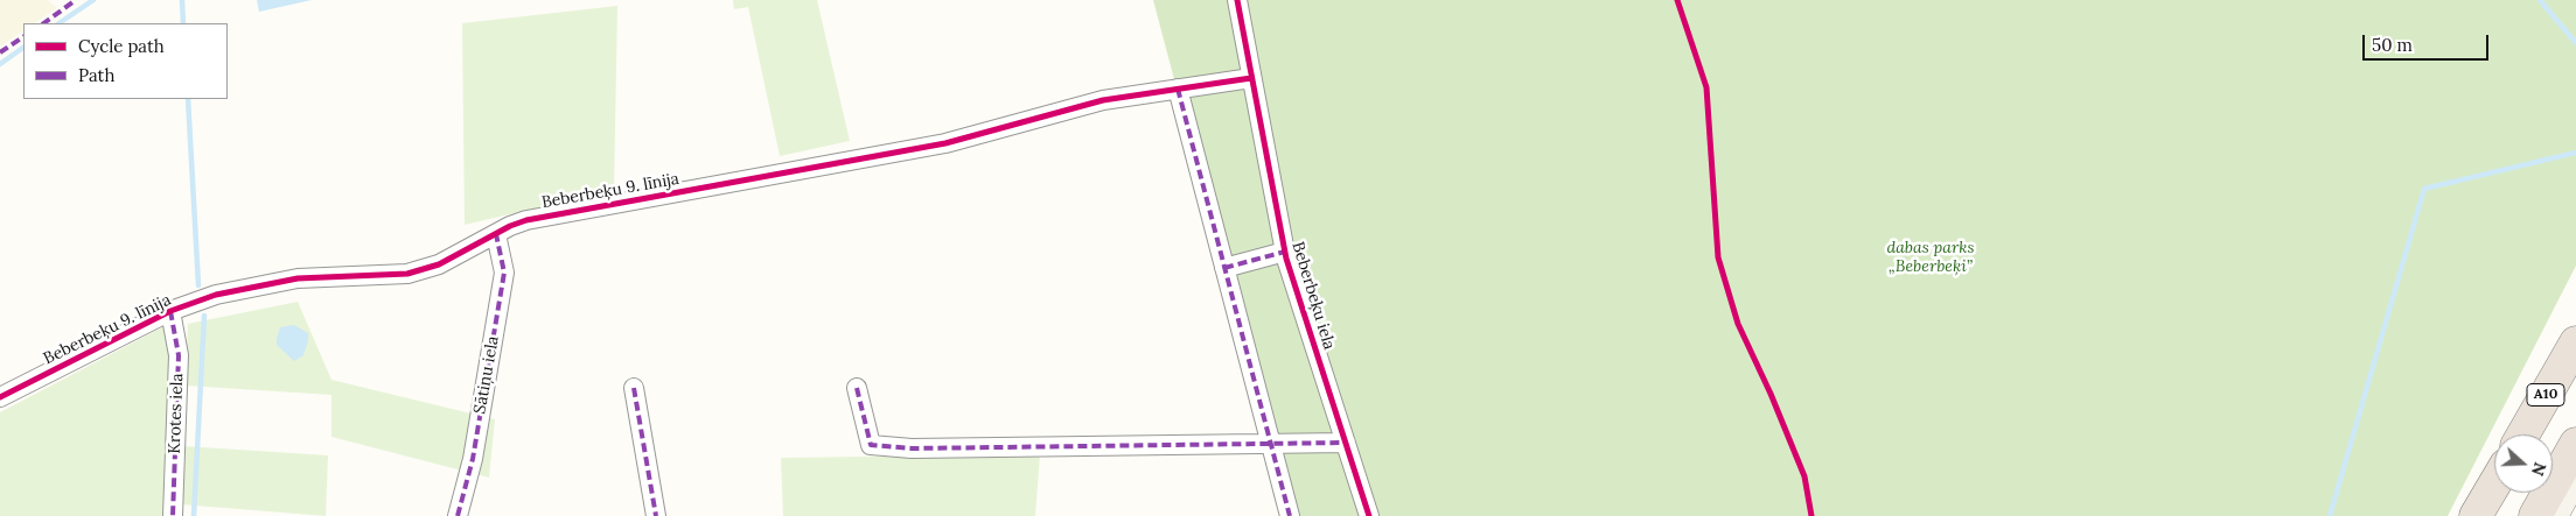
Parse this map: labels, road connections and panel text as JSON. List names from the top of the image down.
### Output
{
  "streets": {
    "highway": ["A10"],
    "street": [
      "Beberbeķu 9. līnija",
      "Beberbeķu iela",
      "Sātiņu iela",
      "Krotes iela"
    ]
  },
  "crossings": [
    ["Beberbeķu 9. līnija", "Beberbeķu iela"],
    ["Beberbeķu 9. līnija", "Sātiņu iela"],
    ["Beberbeķu 9. līnija", "Krotes iela"]
  ],
  "parks": ["dabas parks „Beberbeķi”"],
  "legend": ["Cycle path", "Path"],
  "scale_bar": "50 m",
  "north": "right"
}
